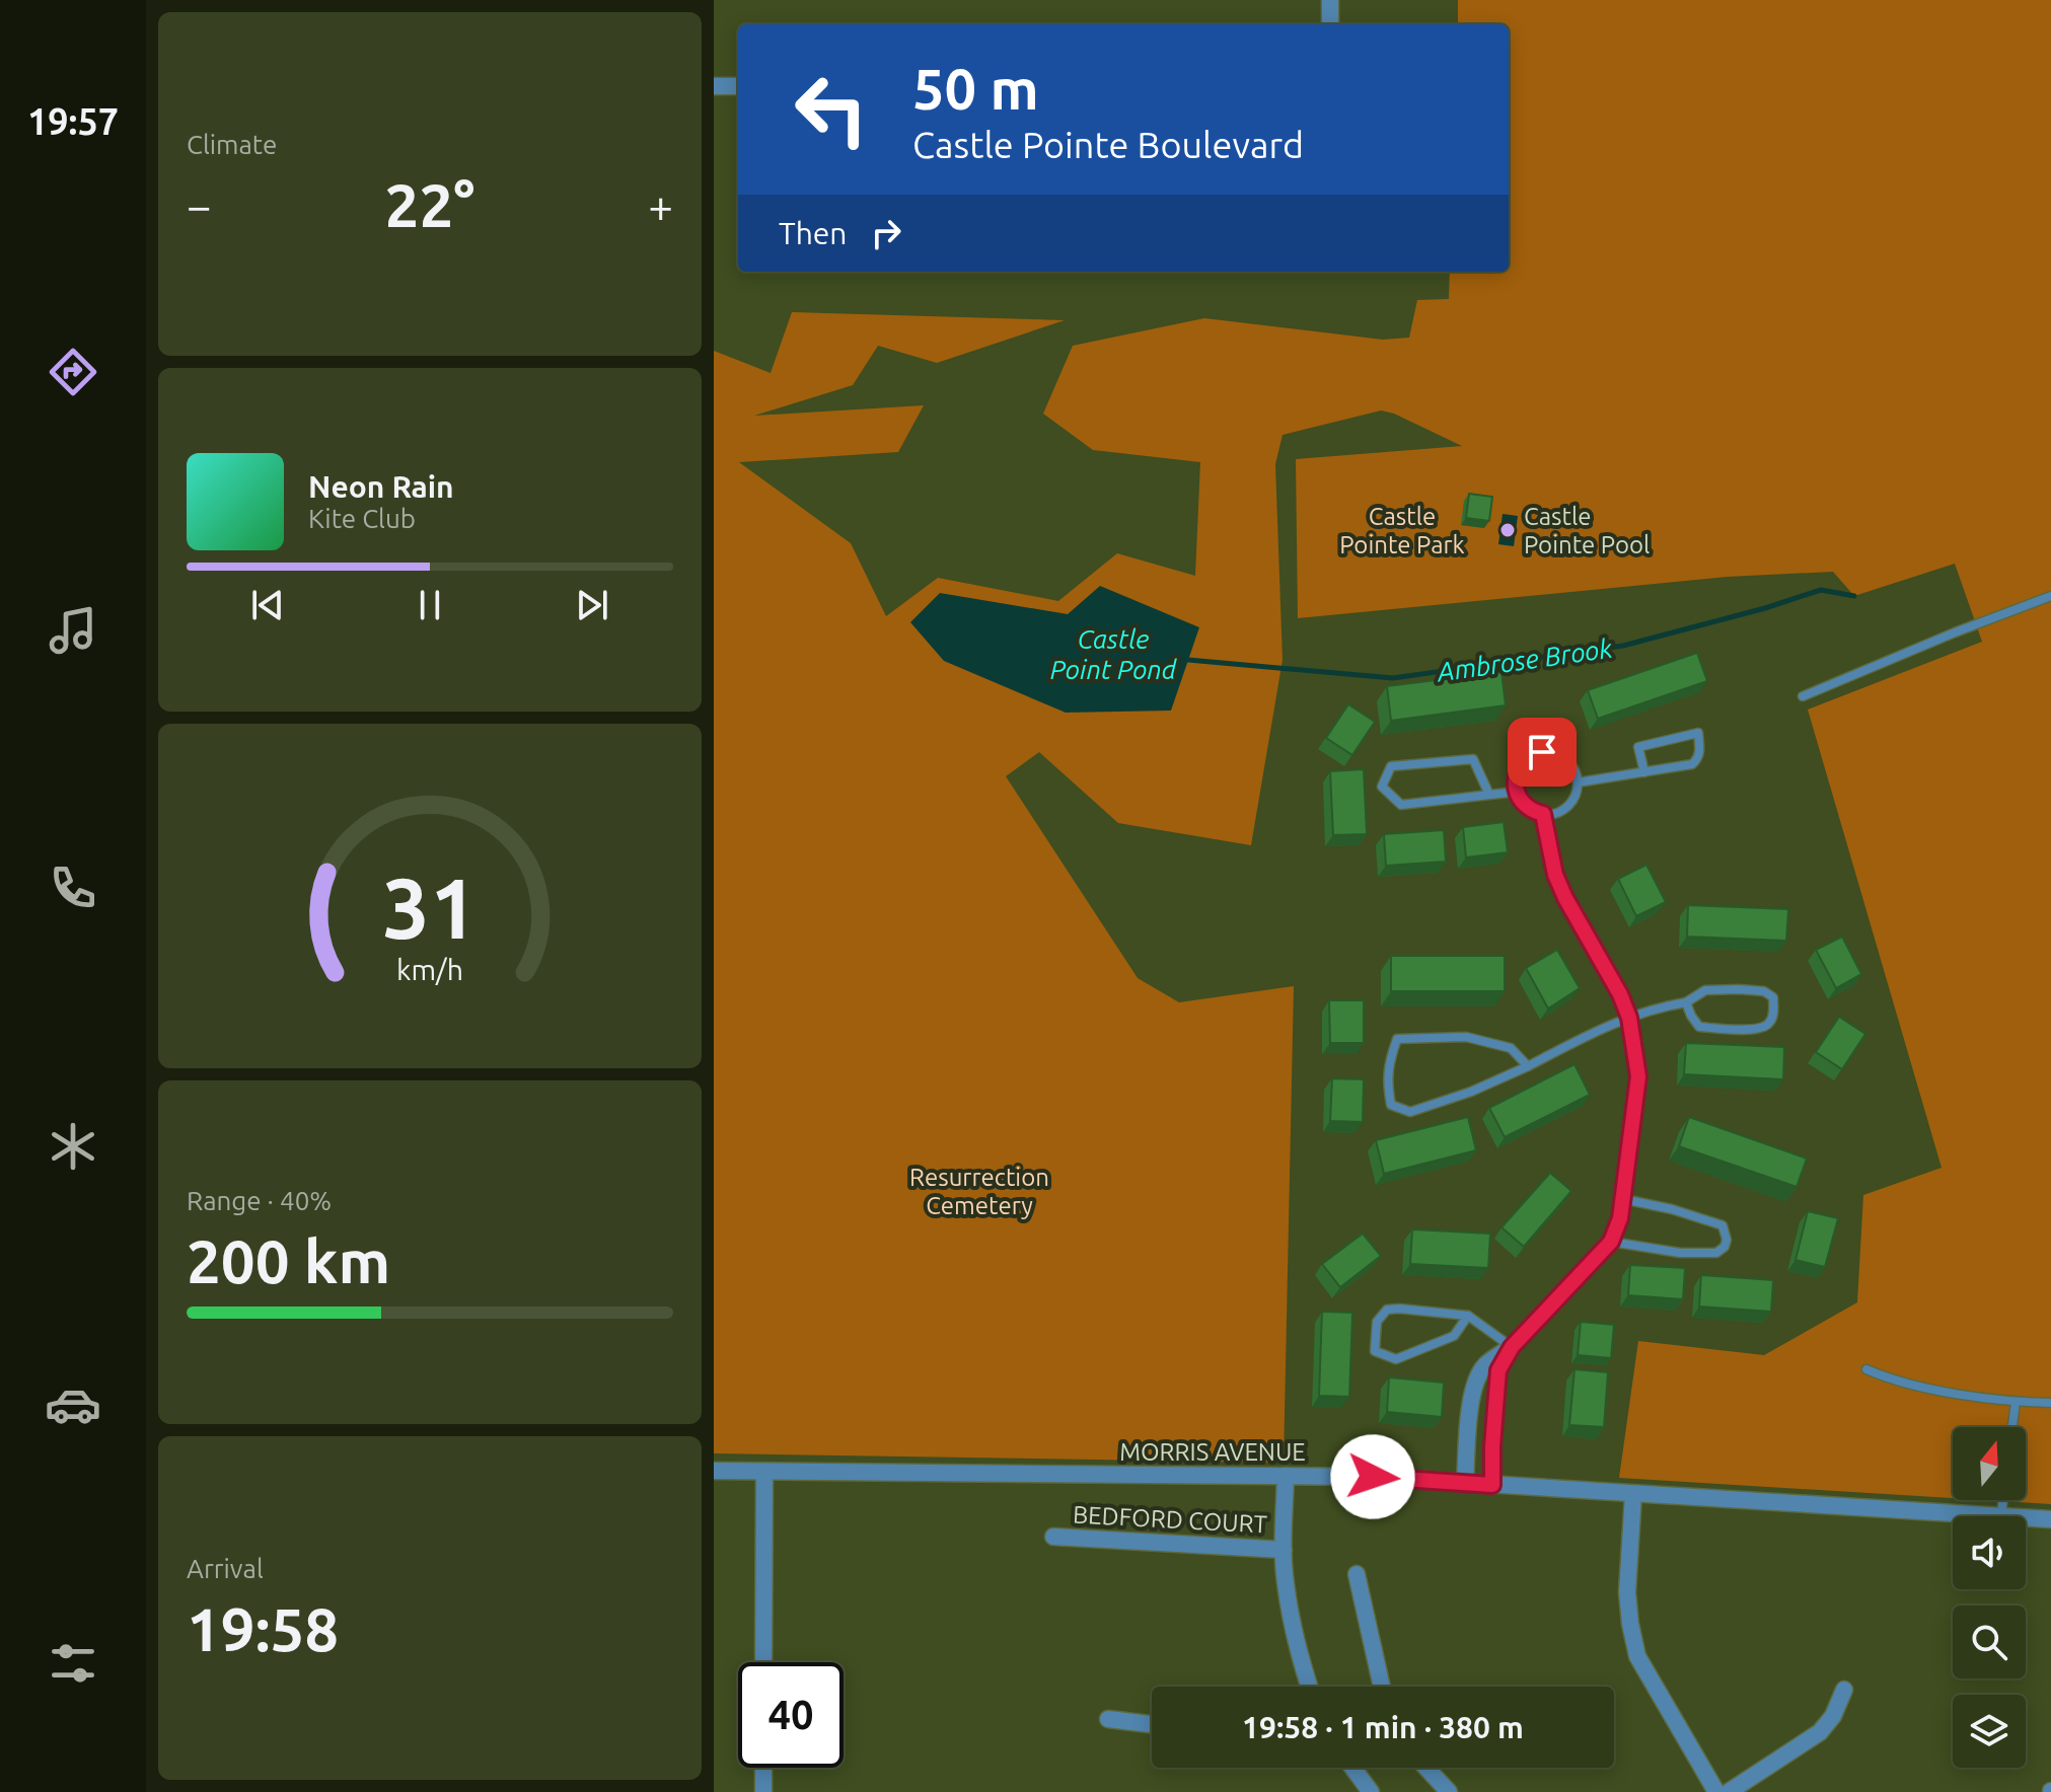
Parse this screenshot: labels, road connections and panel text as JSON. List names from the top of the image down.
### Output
{
  "streets": {
    "street": ["MORRIS AVENUE", "BEDFORD COURT"]
  },
  "water": ["Castle Point Pond", "Ambrose Brook"],
  "parks": ["Castle Pointe Park", "Resurrection Cemetery"],
  "places": ["Castle Pointe Pool"],
  "north": "top",
  "page": {
    "tabs": "19:57",
    "tile": [
      "Climate",
      ["Range · 40%", "200 km"],
      ["Arrival", "19:58"]
    ],
    "turn": ["50 m", "Castle Pointe Boulevard"],
    "heat": ["−", "22°", "+"],
    "then": "Then",
    "song": ["Neon Rain", "Kite Club"],
    "limit": "40",
    "trip": "19:58 · 1 min · 380 m",
    "gauge": ["31", "km/h"]
  }
}
